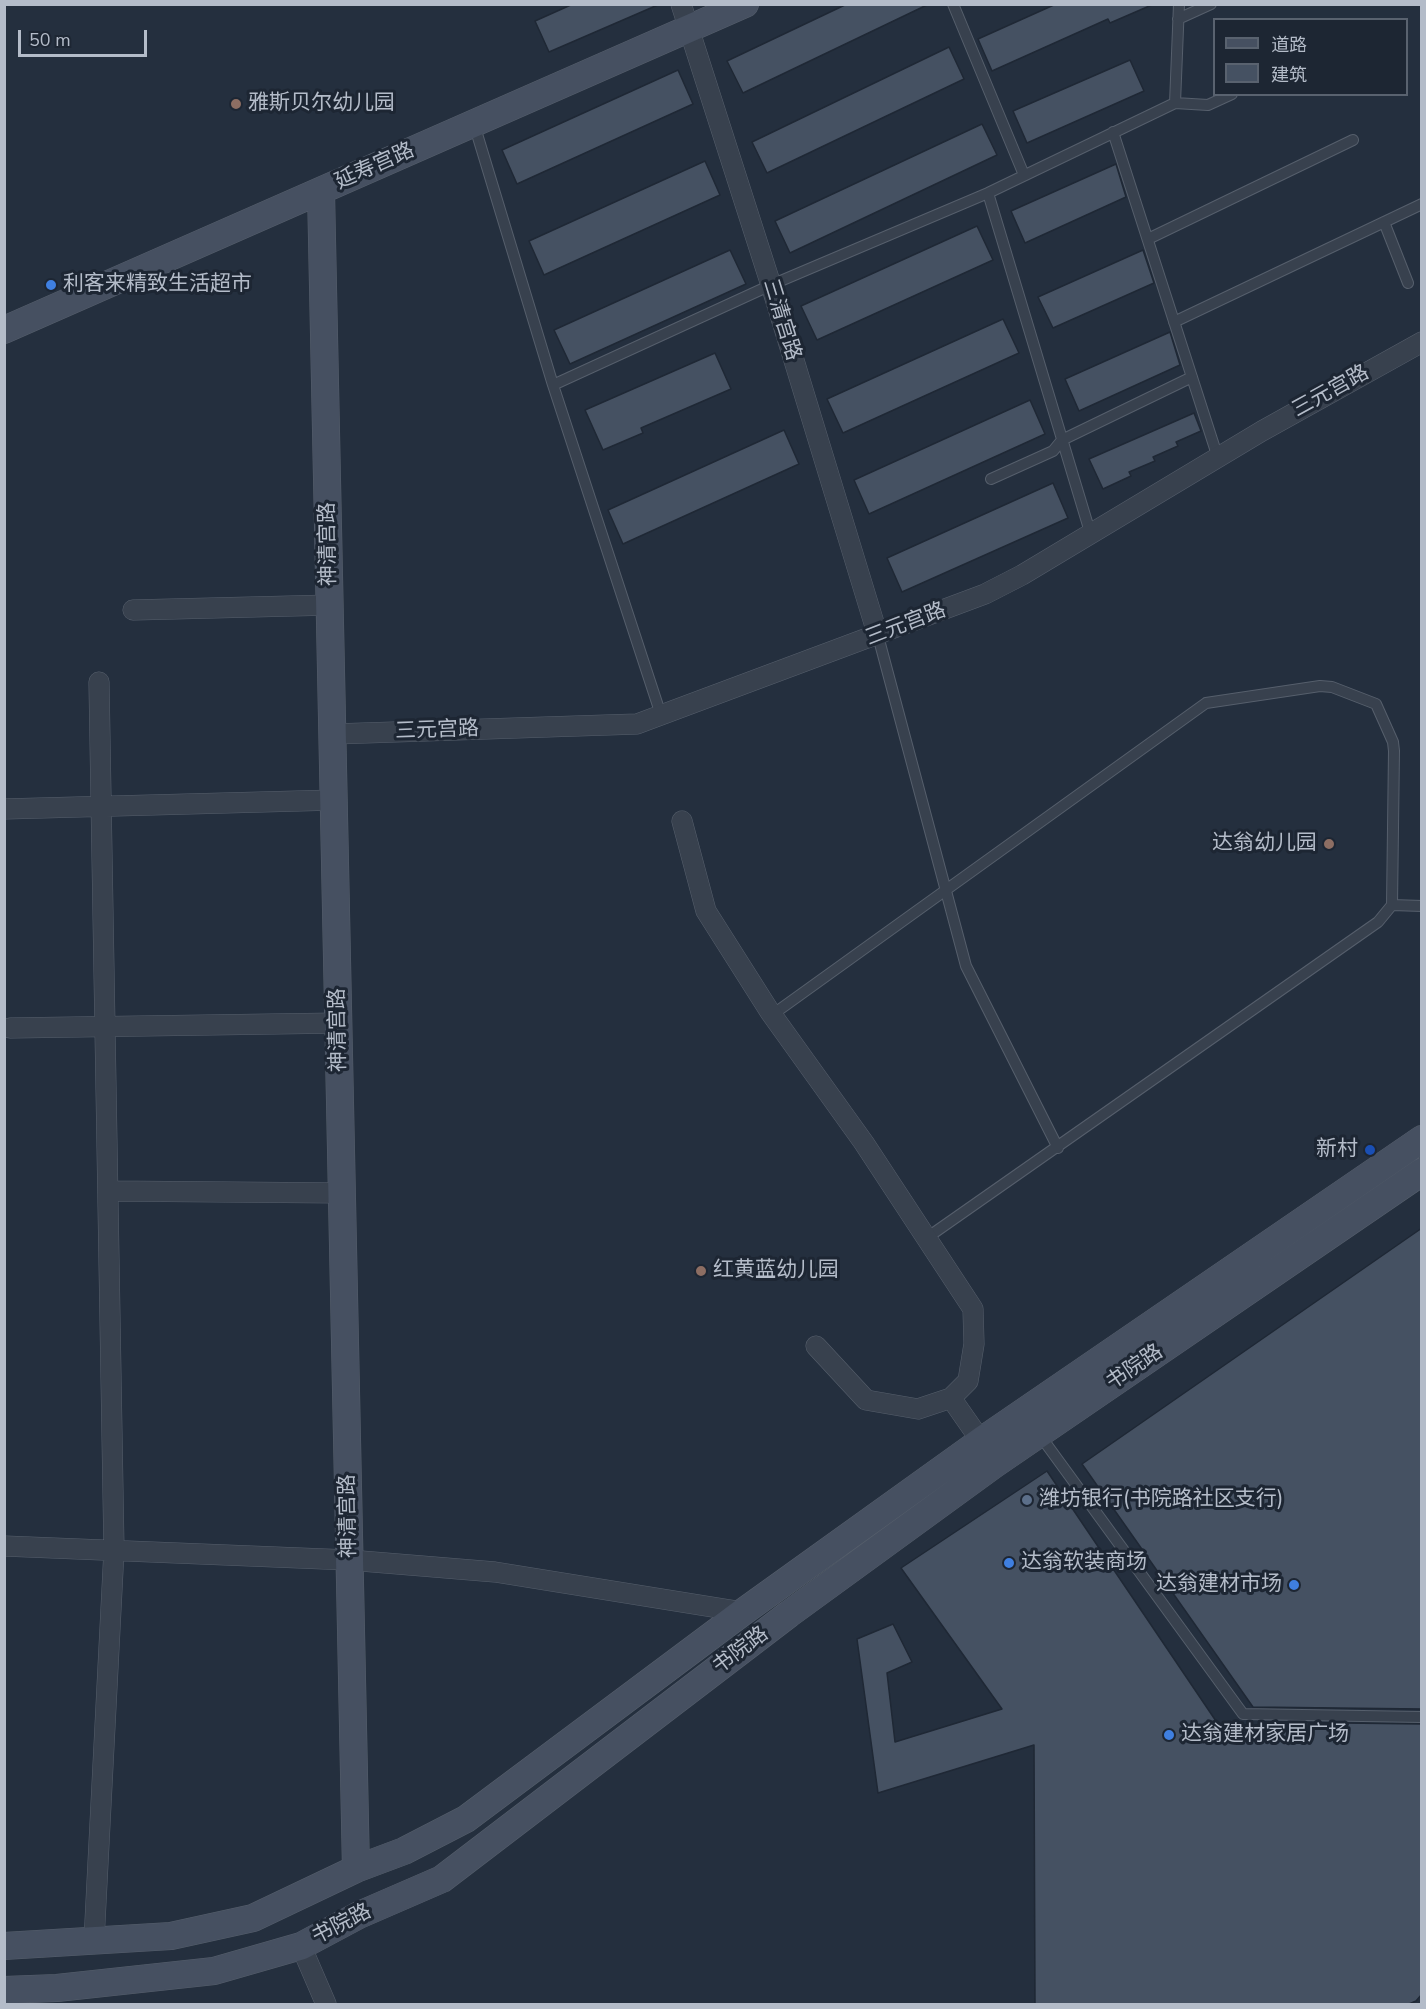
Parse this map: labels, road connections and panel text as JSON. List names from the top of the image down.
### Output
{
  "streets": {
    "main road": ["延寿宫路", "神清宫路", "书院路"],
    "street": ["三清宫路", "三元宫路"]
  },
  "crossings": [
    ["延寿宫路", "三清宫路"],
    ["延寿宫路", "神清宫路"],
    ["三清宫路", "三元宫路"],
    ["三元宫路", "神清宫路"],
    ["神清宫路", "书院路"]
  ],
  "places": [
    "雅斯贝尔幼儿园",
    "利客来精致生活超市",
    "达翁幼儿园",
    "新村",
    "红黄蓝幼儿园",
    "潍坊银行(书院路社区支行)",
    "达翁软装商场",
    "达翁建材市场",
    "达翁建材家居广场"
  ],
  "legend": ["道路", "建筑"],
  "scale_bar": "50 m"
}
